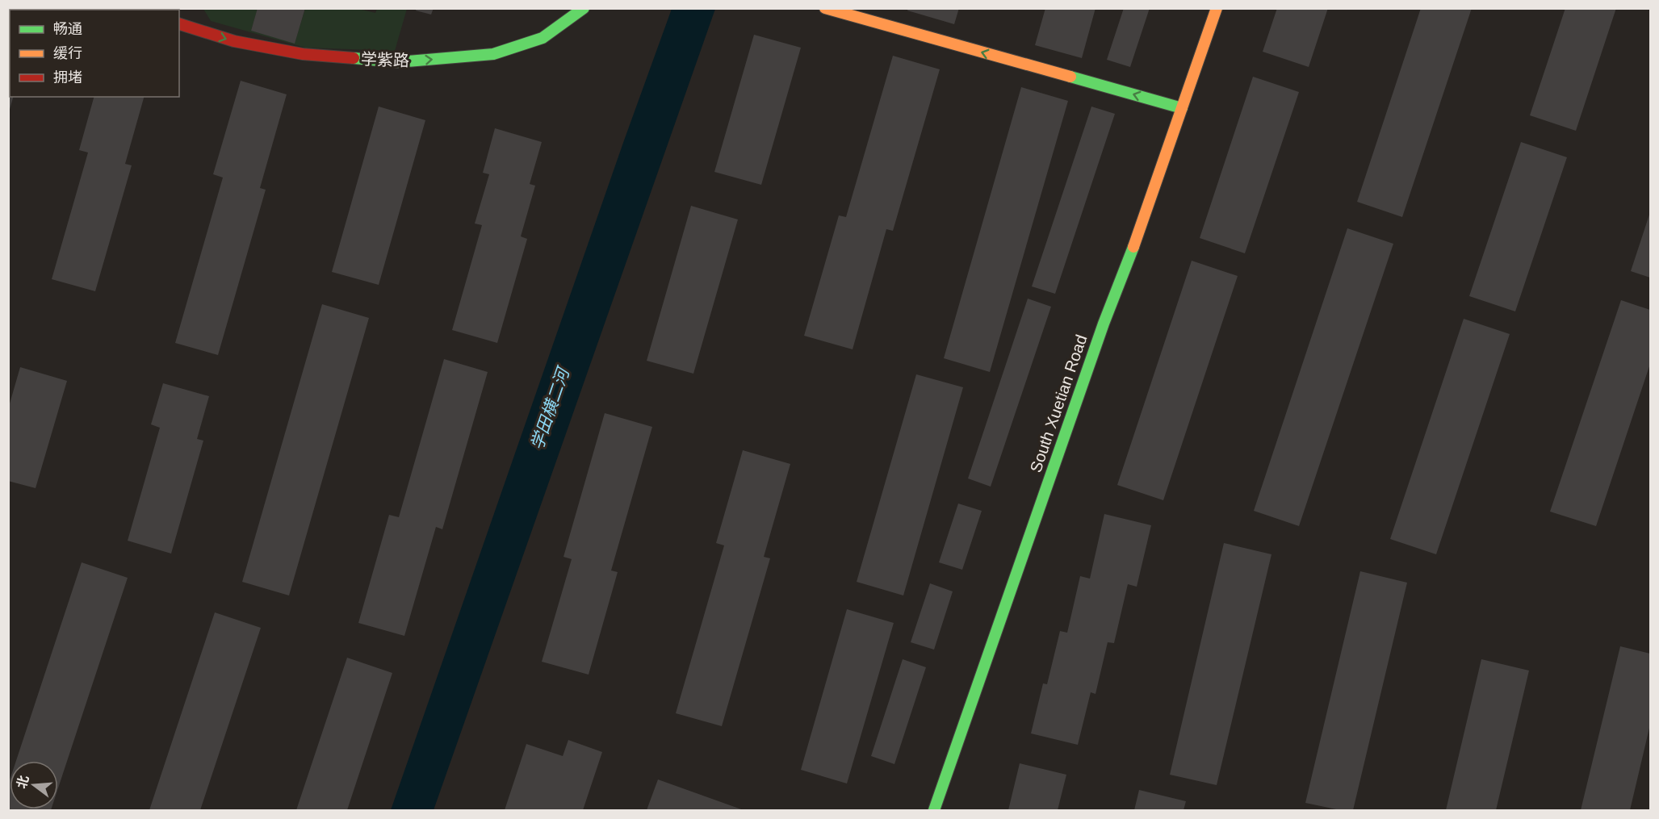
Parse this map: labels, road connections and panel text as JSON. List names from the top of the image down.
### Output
{
  "streets": {
    "street": ["学紫路", "South Xuetian Road"]
  },
  "one_way": ["学紫路"],
  "water": ["学田横二河"],
  "legend": ["畅通", "缓行", "拥堵"],
  "north": "left"
}
